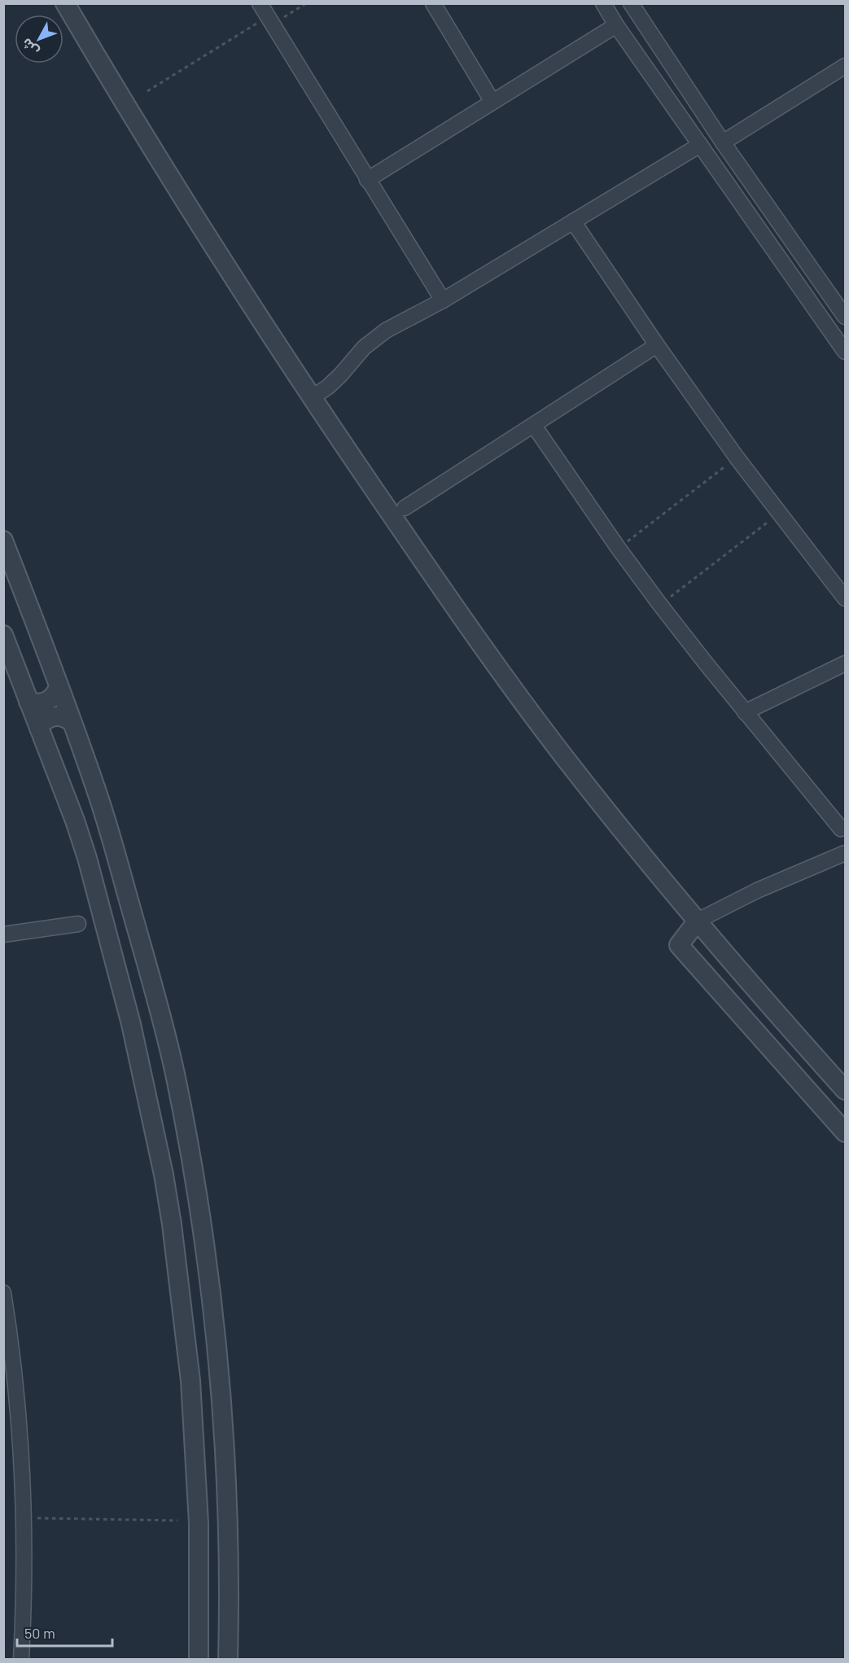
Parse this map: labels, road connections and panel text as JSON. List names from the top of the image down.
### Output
{
  "scale_bar": "50 m",
  "north": "bottom left"
}
